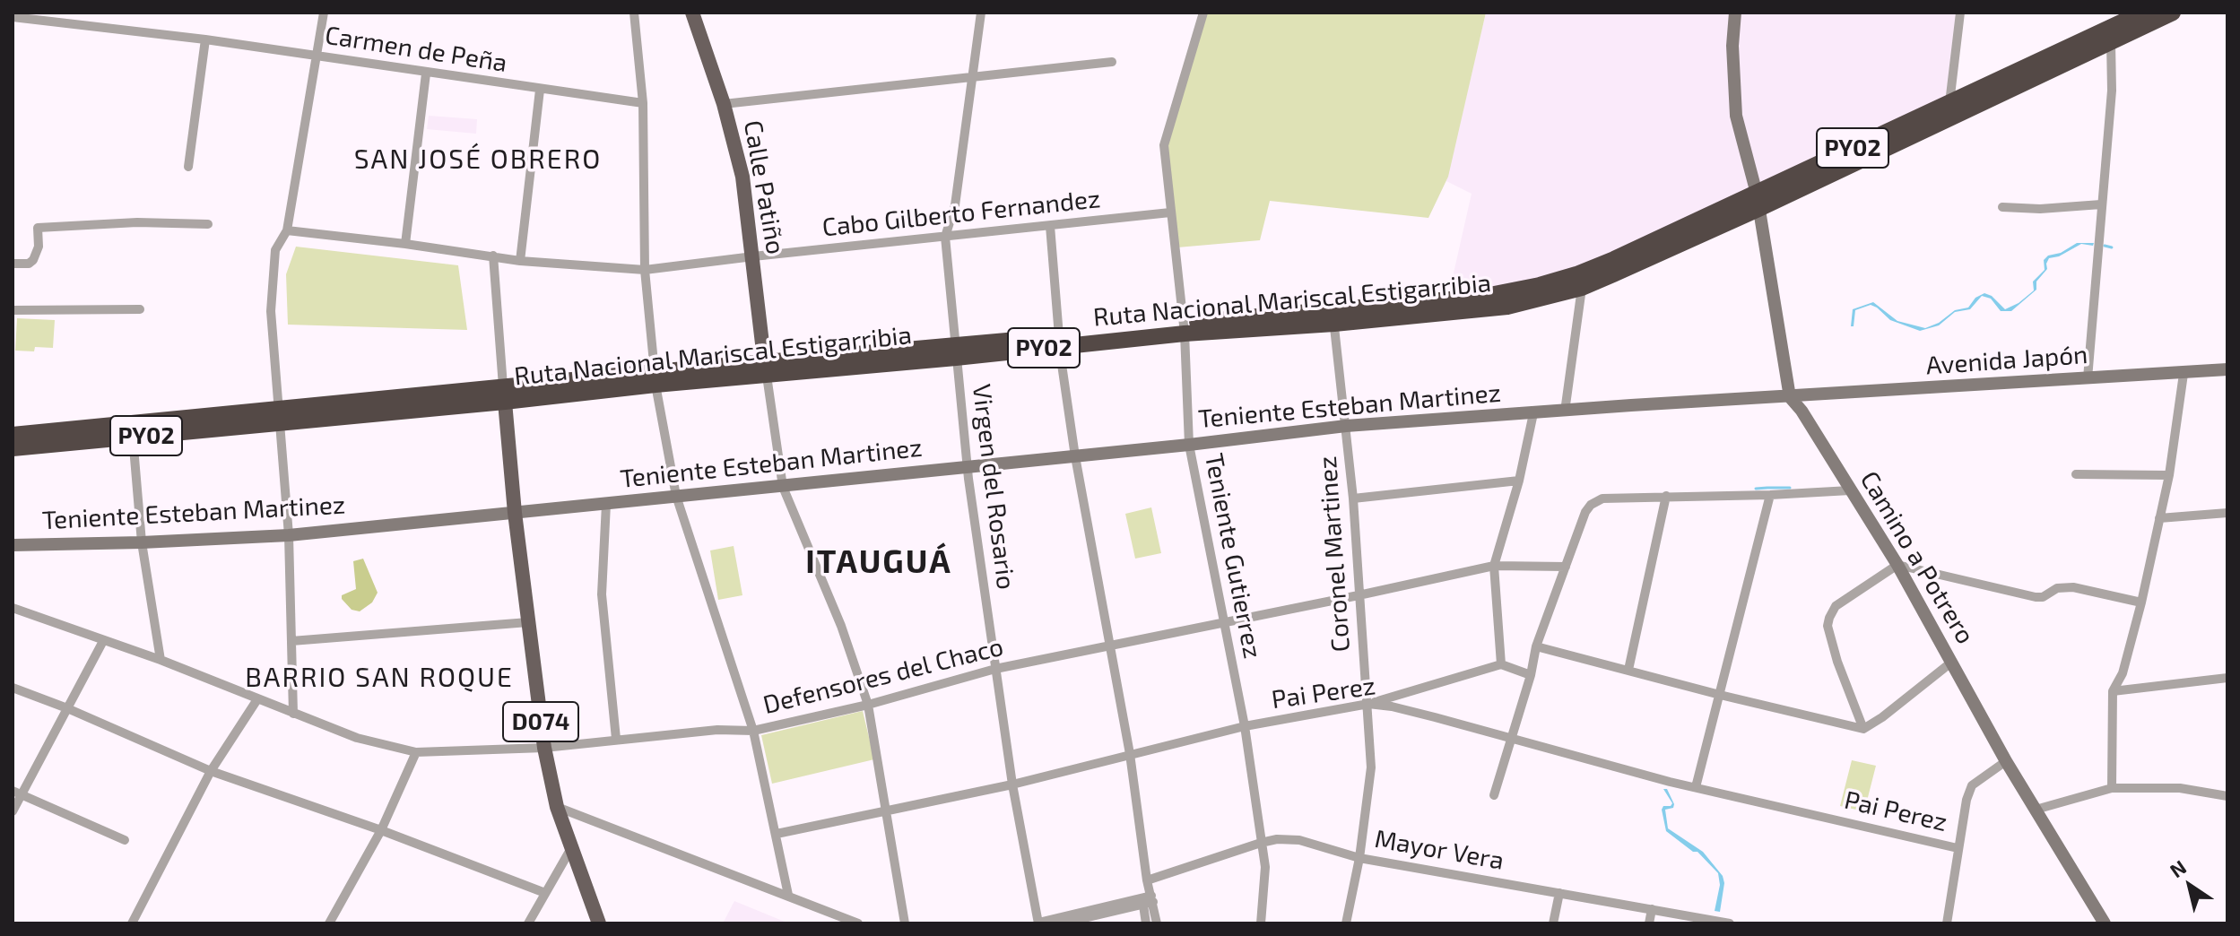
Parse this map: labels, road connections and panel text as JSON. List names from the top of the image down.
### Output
{
  "streets": {
    "highway": ["PY02", "Ruta Nacional Mariscal Estigarribia"],
    "main road": ["Calle Patiño", "D074"],
    "street": [
      "Carmen de Peña",
      "Cabo Gilberto Fernandez",
      "Avenida Japón",
      "Teniente Esteban Martinez",
      "Virgen del Rosario",
      "Coronel Martinez",
      "Teniente Gutierrez",
      "Camino a Potrero",
      "Defensores del Chaco",
      "Pai Perez",
      "Mayor Vera"
    ]
  },
  "crossings": [
    ["Calle Patiño", "Cabo Gilberto Fernandez"],
    ["Calle Patiño", "Ruta Nacional Mariscal Estigarribia"],
    ["Cabo Gilberto Fernandez", "Virgen del Rosario"],
    ["Cabo Gilberto Fernandez", "Teniente Gutierrez"],
    ["Ruta Nacional Mariscal Estigarribia", "Virgen del Rosario"],
    ["Ruta Nacional Mariscal Estigarribia", "Coronel Martinez"],
    ["Ruta Nacional Mariscal Estigarribia", "Teniente Gutierrez"],
    ["Ruta Nacional Mariscal Estigarribia", "Camino a Potrero"],
    ["Ruta Nacional Mariscal Estigarribia", "D074"],
    ["Avenida Japón", "Teniente Esteban Martinez"],
    ["Avenida Japón", "Camino a Potrero"],
    ["Teniente Esteban Martinez", "Virgen del Rosario"],
    ["Teniente Esteban Martinez", "Coronel Martinez"],
    ["Teniente Esteban Martinez", "Teniente Gutierrez"],
    ["Teniente Esteban Martinez", "Camino a Potrero"],
    ["Teniente Esteban Martinez", "Defensores del Chaco"],
    ["Teniente Esteban Martinez", "D074"],
    ["Virgen del Rosario", "Defensores del Chaco"],
    ["Virgen del Rosario", "Pai Perez"],
    ["Coronel Martinez", "Defensores del Chaco"],
    ["Coronel Martinez", "Pai Perez"],
    ["Coronel Martinez", "Mayor Vera"],
    ["Teniente Gutierrez", "Defensores del Chaco"],
    ["Teniente Gutierrez", "Pai Perez"],
    ["Teniente Gutierrez", "Mayor Vera"],
    ["Defensores del Chaco", "D074"]
  ],
  "districts": ["SAN JOSÉ OBRERO", "ITAUGUÁ", "BARRIO SAN ROQUE"],
  "north": "top left"
}
